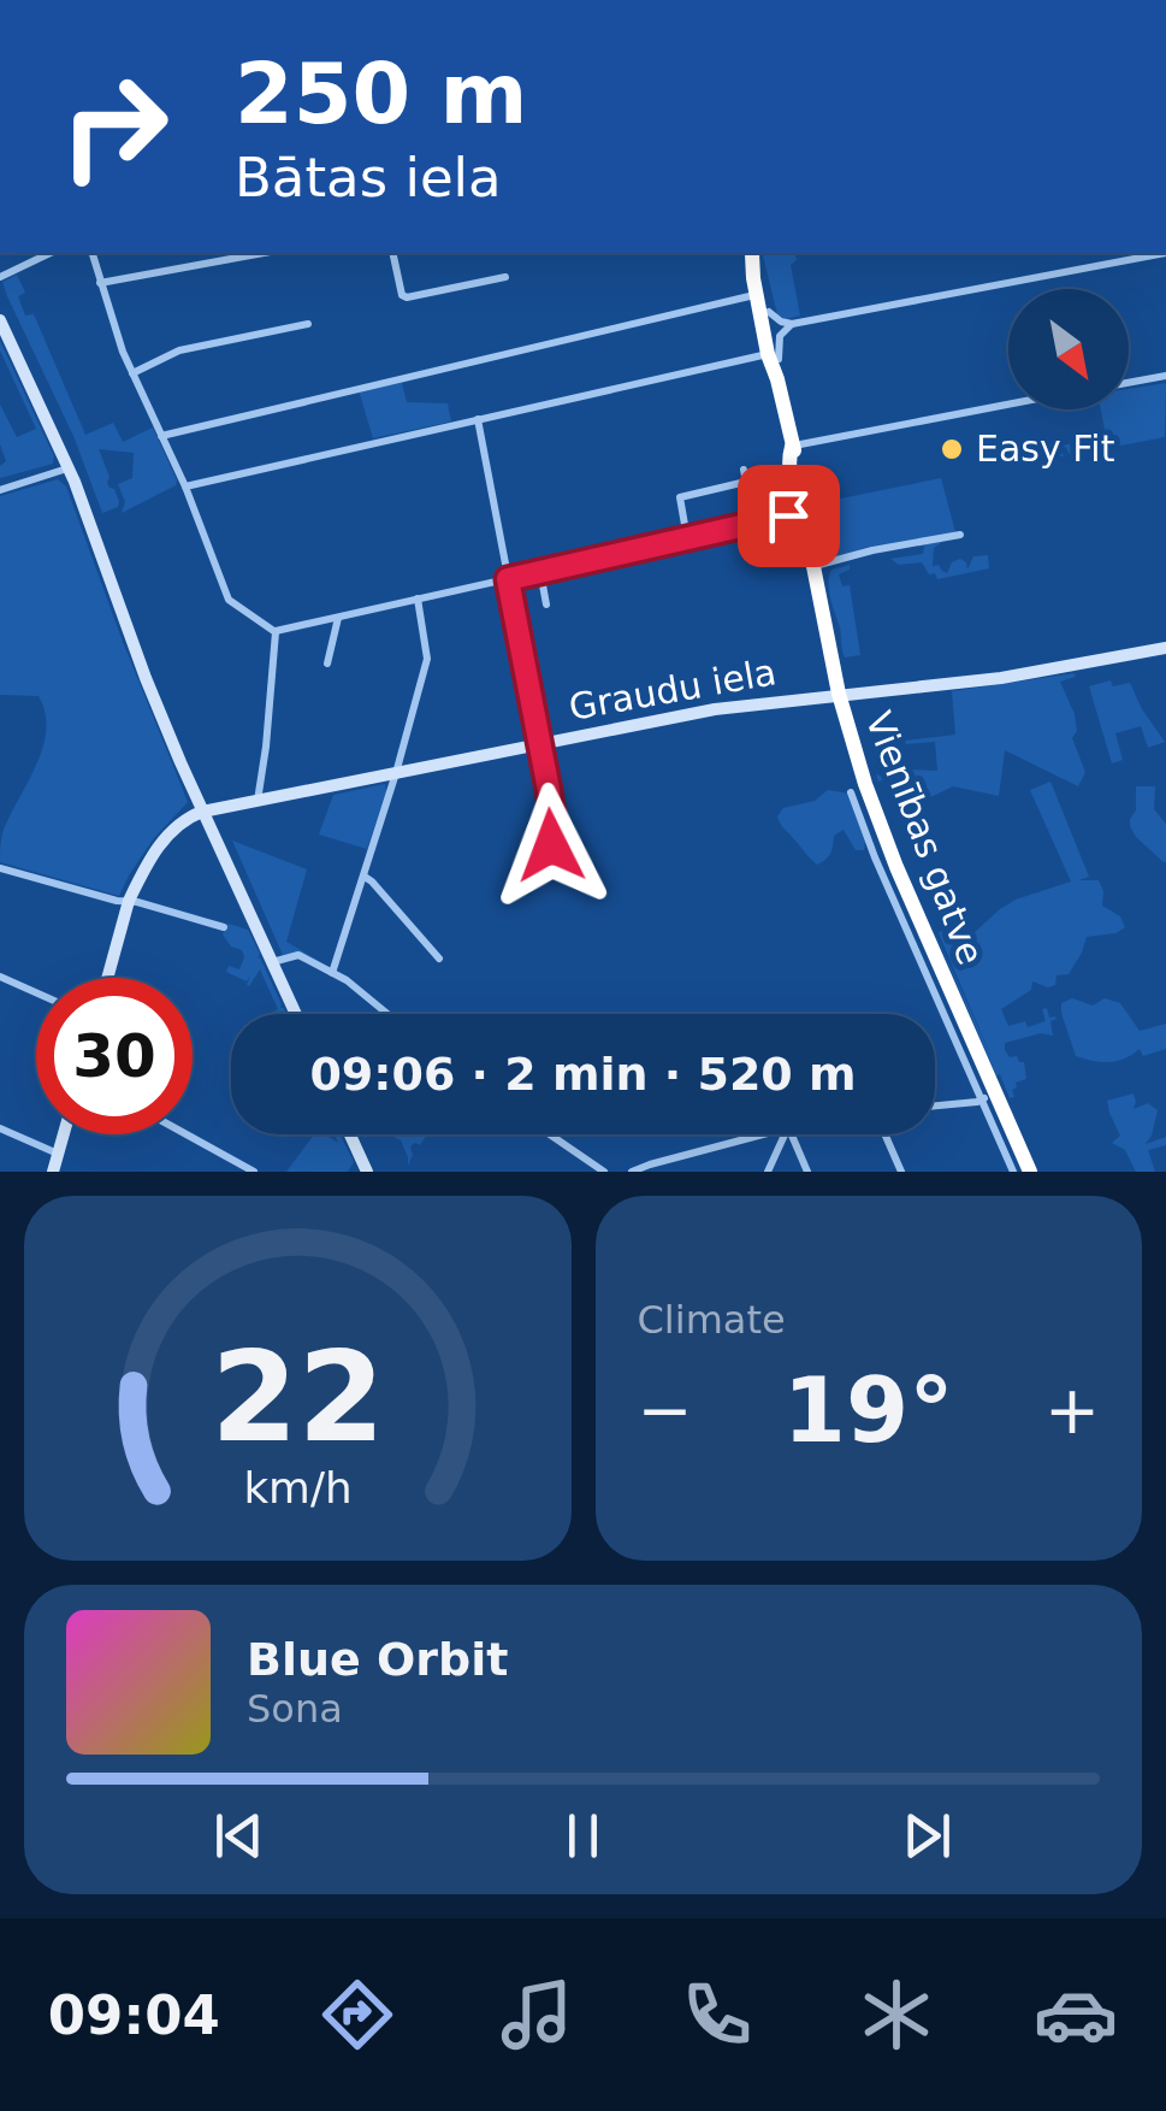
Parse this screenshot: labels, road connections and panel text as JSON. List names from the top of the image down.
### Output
{
  "streets": {
    "highway": ["Vienības gatve"],
    "main road": ["Graudu iela"]
  },
  "crossings": [
    ["Graudu iela", "Vienības gatve"]
  ],
  "places": ["Easy Fit"],
  "north": "bottom right",
  "page": {
    "turn": ["250 m", "Bātas iela"],
    "limit": "30",
    "trip": "09:06 · 2 min · 520 m",
    "tile": "Climate",
    "heat": ["−", "19°", "+"],
    "song": ["Blue Orbit", "Sona"],
    "tabs": "09:04",
    "gauge": ["22", "km/h"]
  }
}
